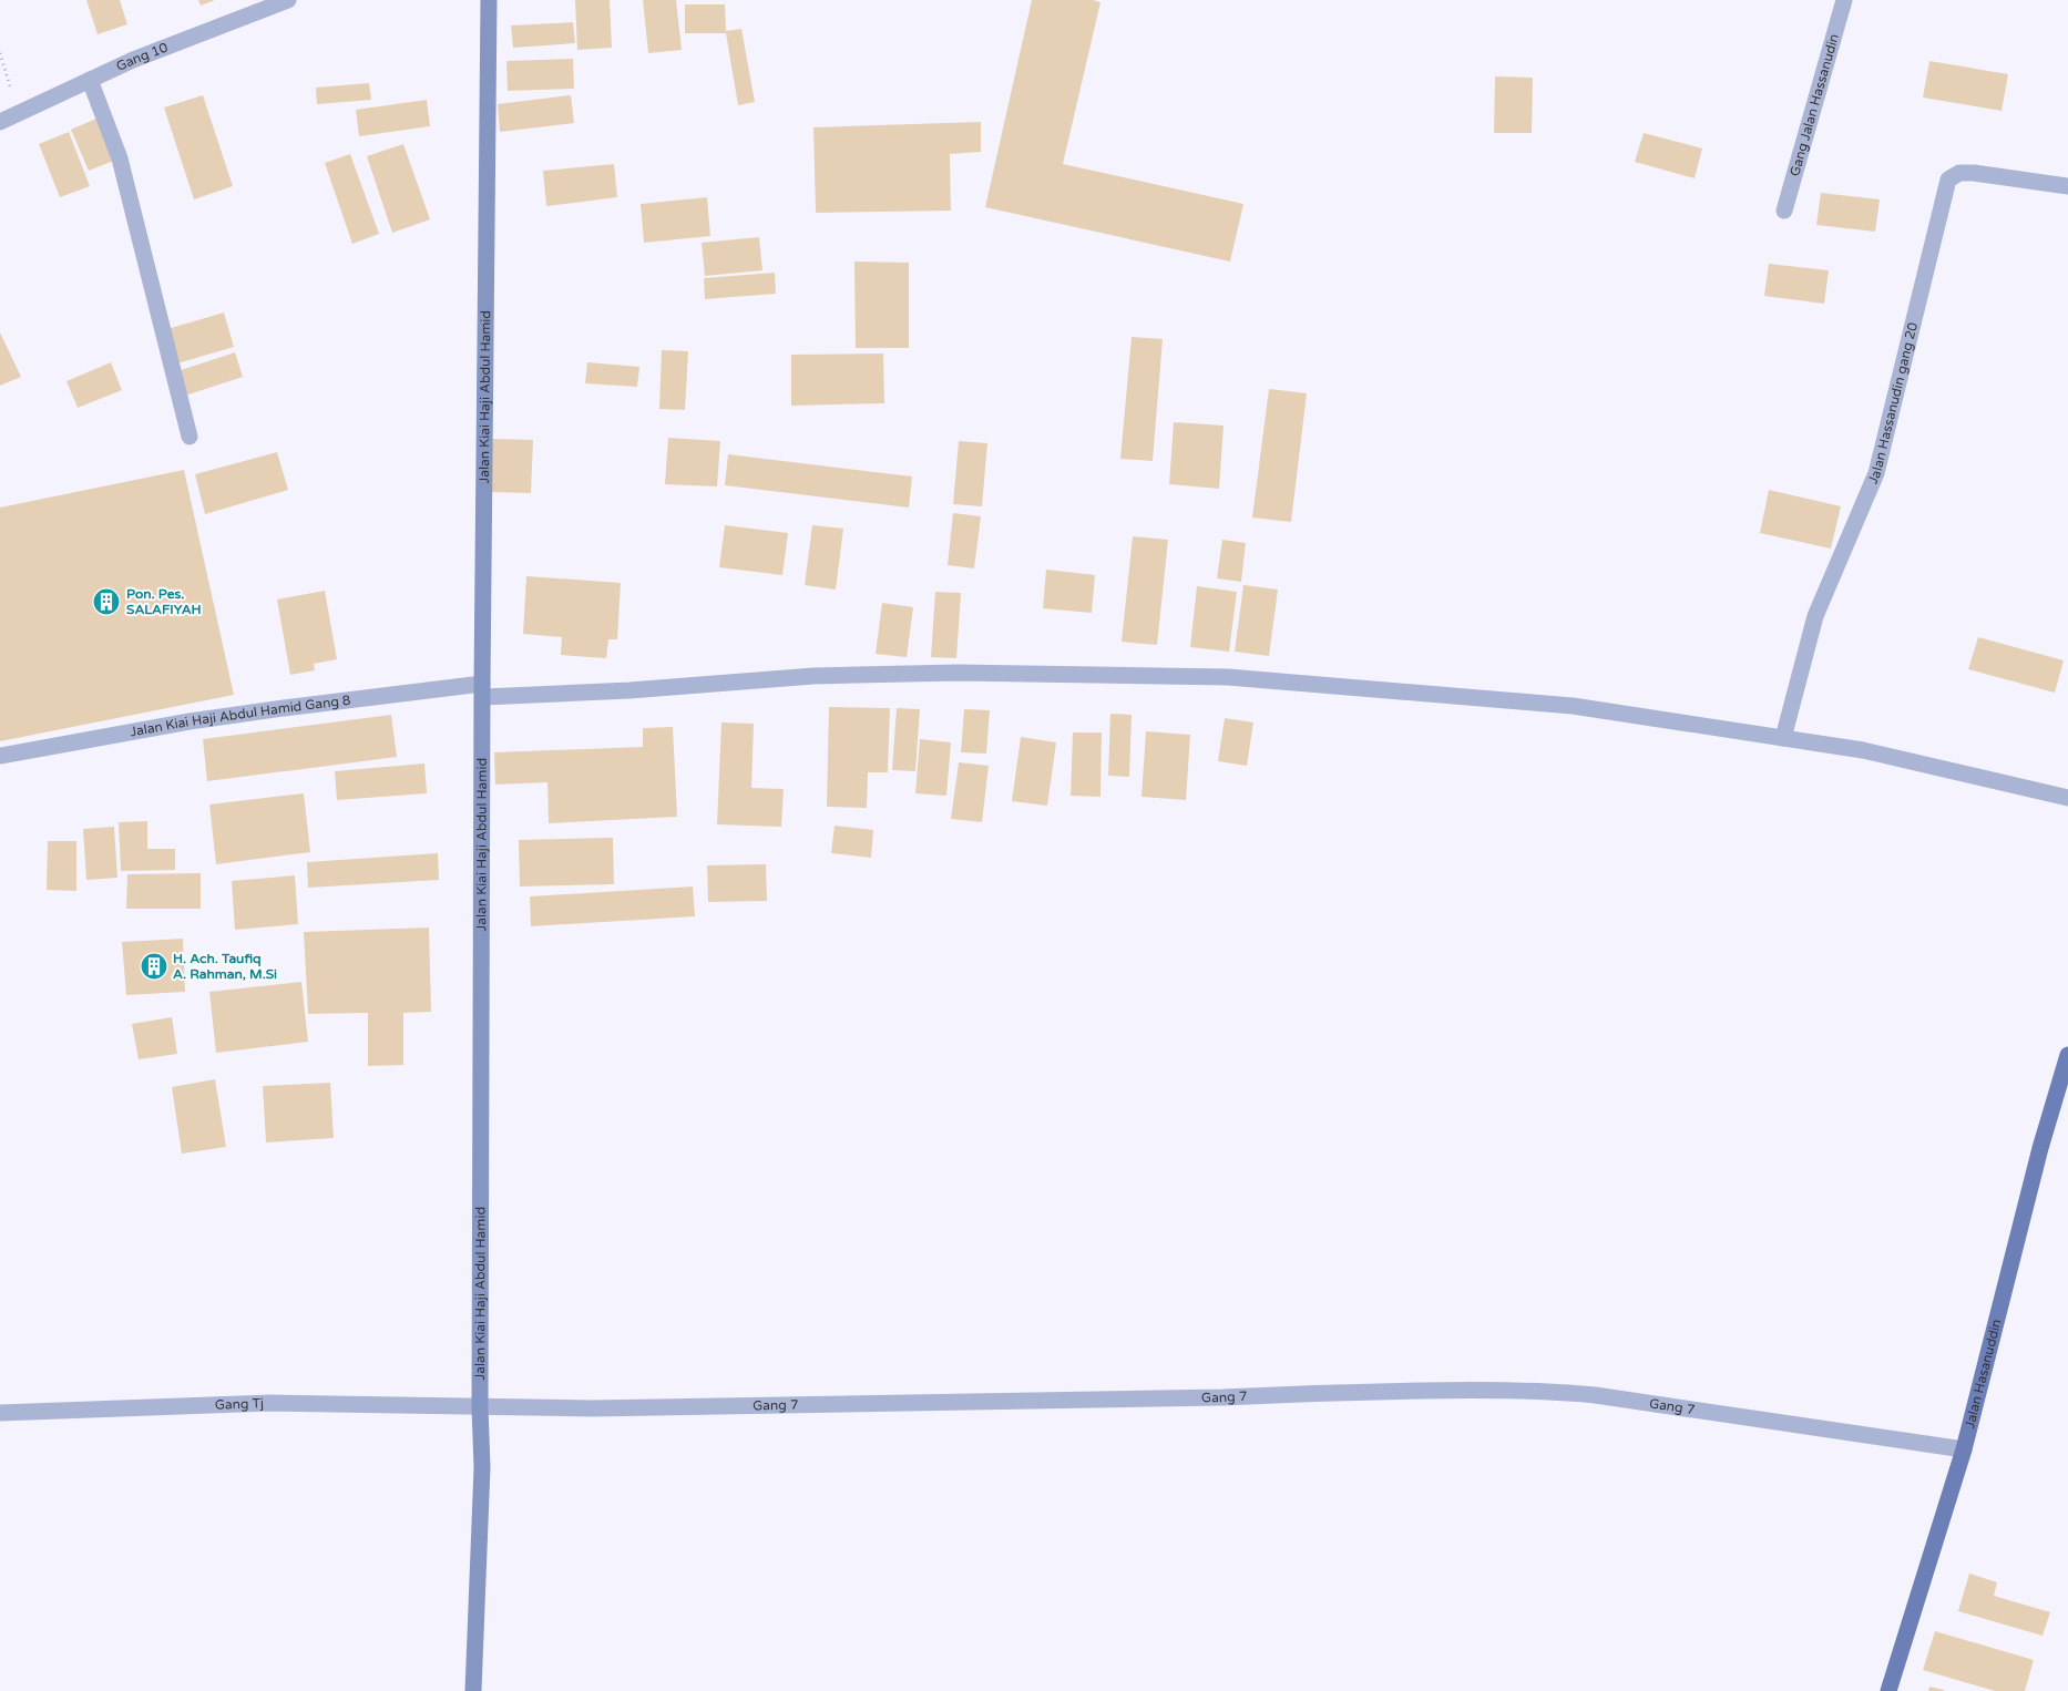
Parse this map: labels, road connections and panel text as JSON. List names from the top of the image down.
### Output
{
  "streets": {
    "main road": ["Jalan Hasanuddin"],
    "street": [
      "Gang 10",
      "Gang Jalan Hassanudin",
      "Jalan Kiai Haji Abdul Hamid",
      "Jalan Hassanudin gang 20",
      "Jalan Kiai Haji Abdul Hamid Gang 8",
      "Gang 7",
      "Gang Tj"
    ]
  },
  "crossings": [
    ["Jalan Kiai Haji Abdul Hamid", "Jalan Kiai Haji Abdul Hamid Gang 8"],
    ["Jalan Kiai Haji Abdul Hamid", "Gang 7"],
    ["Jalan Kiai Haji Abdul Hamid", "Gang Tj"],
    ["Jalan Hassanudin gang 20", "Jalan Kiai Haji Abdul Hamid Gang 8"],
    ["Jalan Hasanuddin", "Gang 7"],
    ["Gang 7", "Gang Tj"]
  ],
  "places": {
    "building": ["Pon. Pes. SALAFIYAH", "H. Ach. Taufiq A. Rahman, M.Si"]
  }
}
